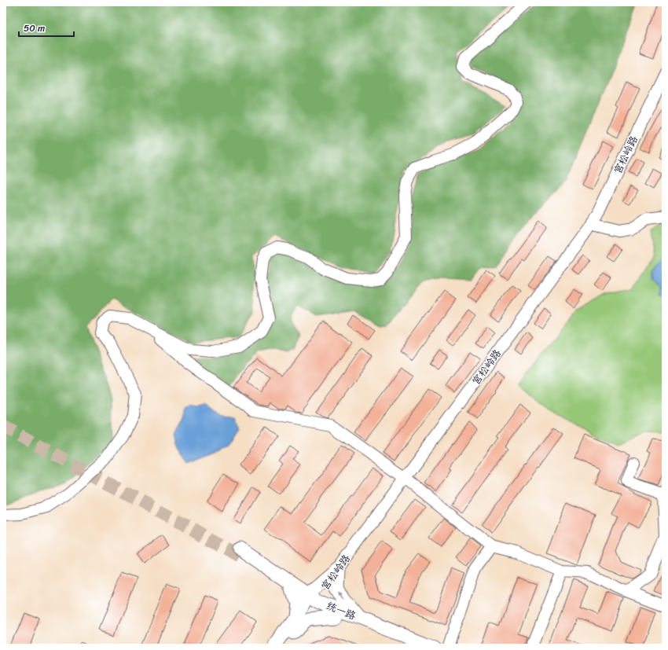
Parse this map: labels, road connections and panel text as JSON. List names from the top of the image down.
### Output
{
  "streets": {
    "main road": ["宫松岭路", "统一路"]
  },
  "crossings": [
    ["宫松岭路", "统一路"]
  ],
  "scale_bar": "50 m"
}
